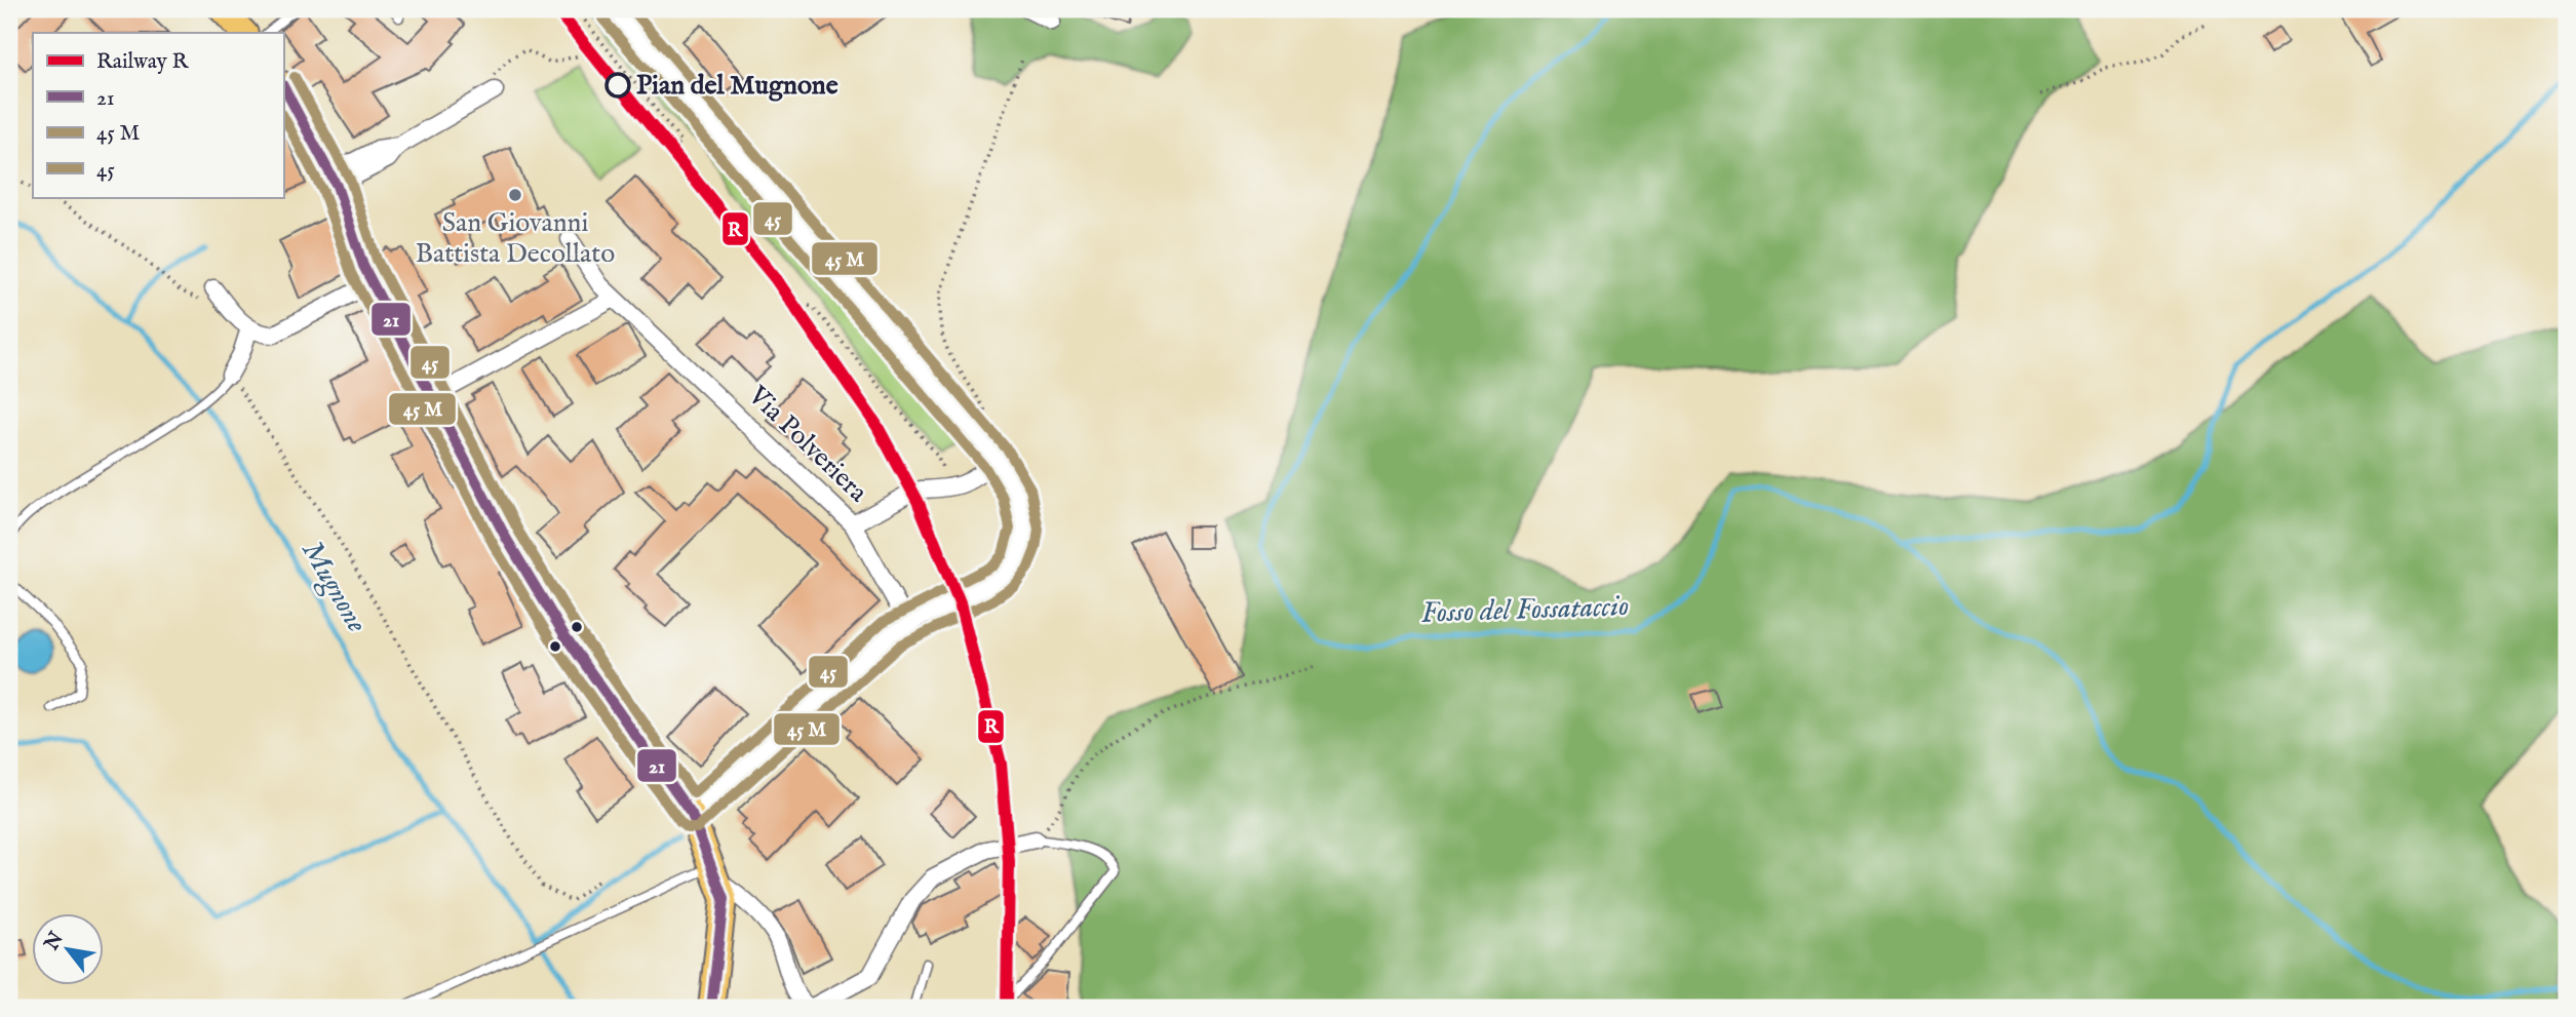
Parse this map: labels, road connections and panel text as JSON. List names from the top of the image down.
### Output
{
  "streets": {
    "street": ["Via Polveriera"]
  },
  "water": ["Mugnone", "Fosso del Fossataccio"],
  "places": ["Pian del Mugnone", "San Giovanni Battista Decollato"],
  "lines": ["rail line R", "transit line 45", "transit line 21"],
  "legend": [
    "Railway R",
    "21",
    "45 M",
    "45"
  ],
  "north": "top left"
}
